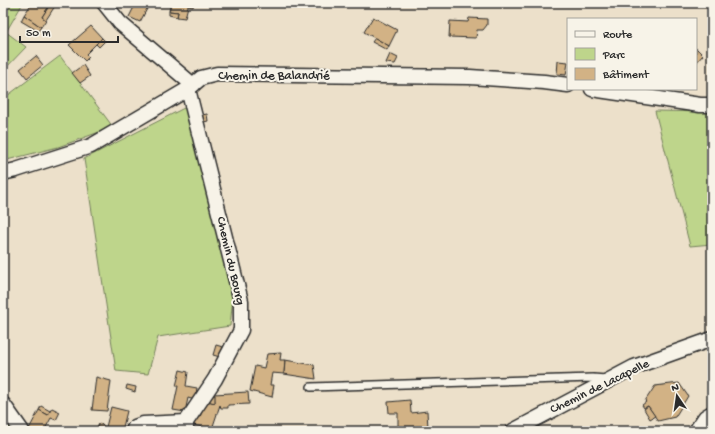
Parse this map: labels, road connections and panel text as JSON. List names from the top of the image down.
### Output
{
  "streets": {
    "street": ["Chemin de Balandrié", "Chemin du Bourg", "Chemin de Lacapelle"]
  },
  "crossings": [
    ["Chemin de Balandrié", "Chemin du Bourg"]
  ],
  "legend": ["Route", "Parc", "Bâtiment"],
  "scale_bar": "50 m",
  "north": "top"
}
